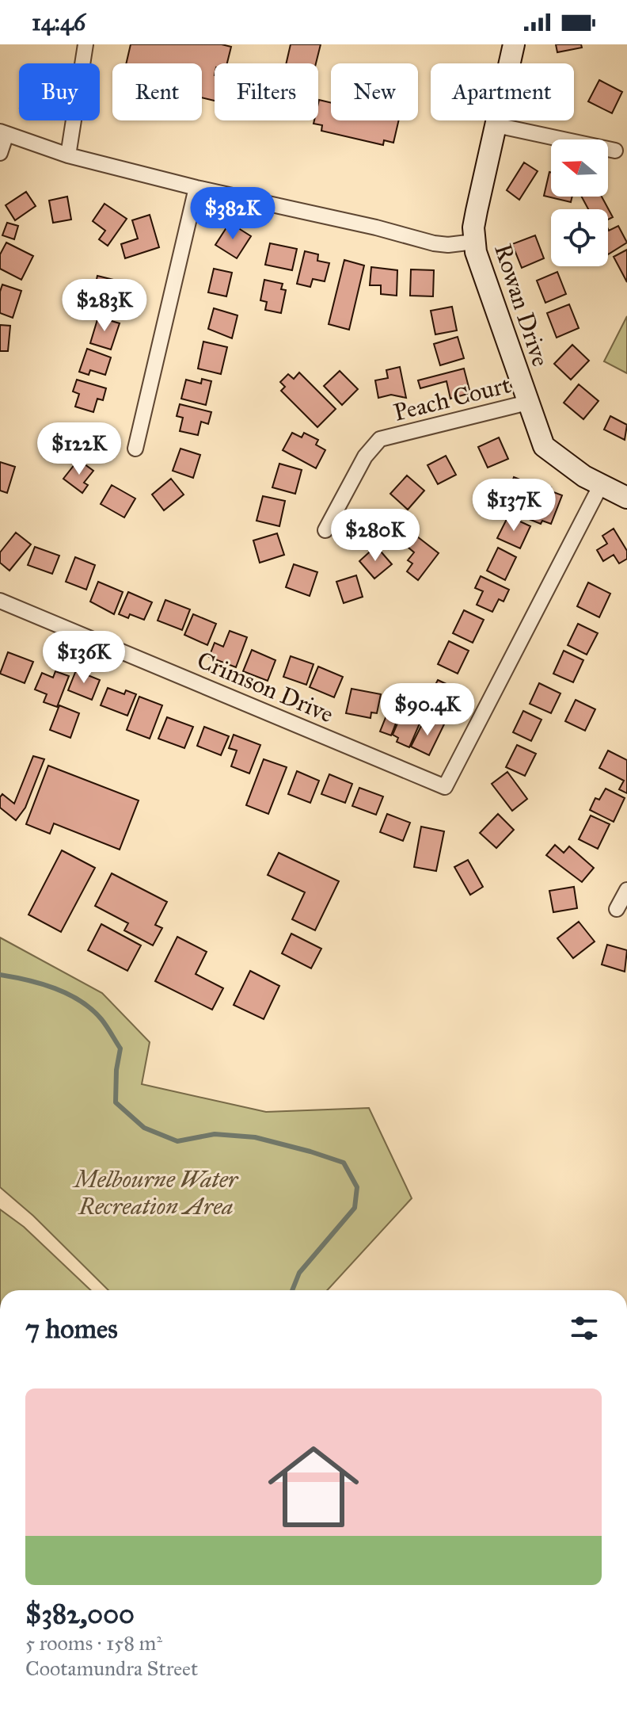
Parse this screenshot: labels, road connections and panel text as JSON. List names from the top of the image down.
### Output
{
  "streets": {
    "street": ["Rowan Drive", "Peach Court", "Crimson Drive"]
  },
  "crossings": [
    ["Rowan Drive", "Peach Court"],
    ["Rowan Drive", "Crimson Drive"]
  ],
  "parks": ["Melbourne Water Recreation Area"],
  "north": "left",
  "page": {
    "status": "14:46",
    "chip": [
      "Buy",
      "Rent",
      "Filters",
      "New",
      "Apartment"
    ],
    "price": [
      "$382K",
      "$283K",
      "$122K",
      "$137K",
      "$280K",
      "$136K",
      "$90.4K"
    ],
    "heading": "7 homes",
    "list": [
      {
        "name": "$382,000",
        "note": "5 rooms · 158 m² · Cootamundra Street"
      }
    ]
  }
}
